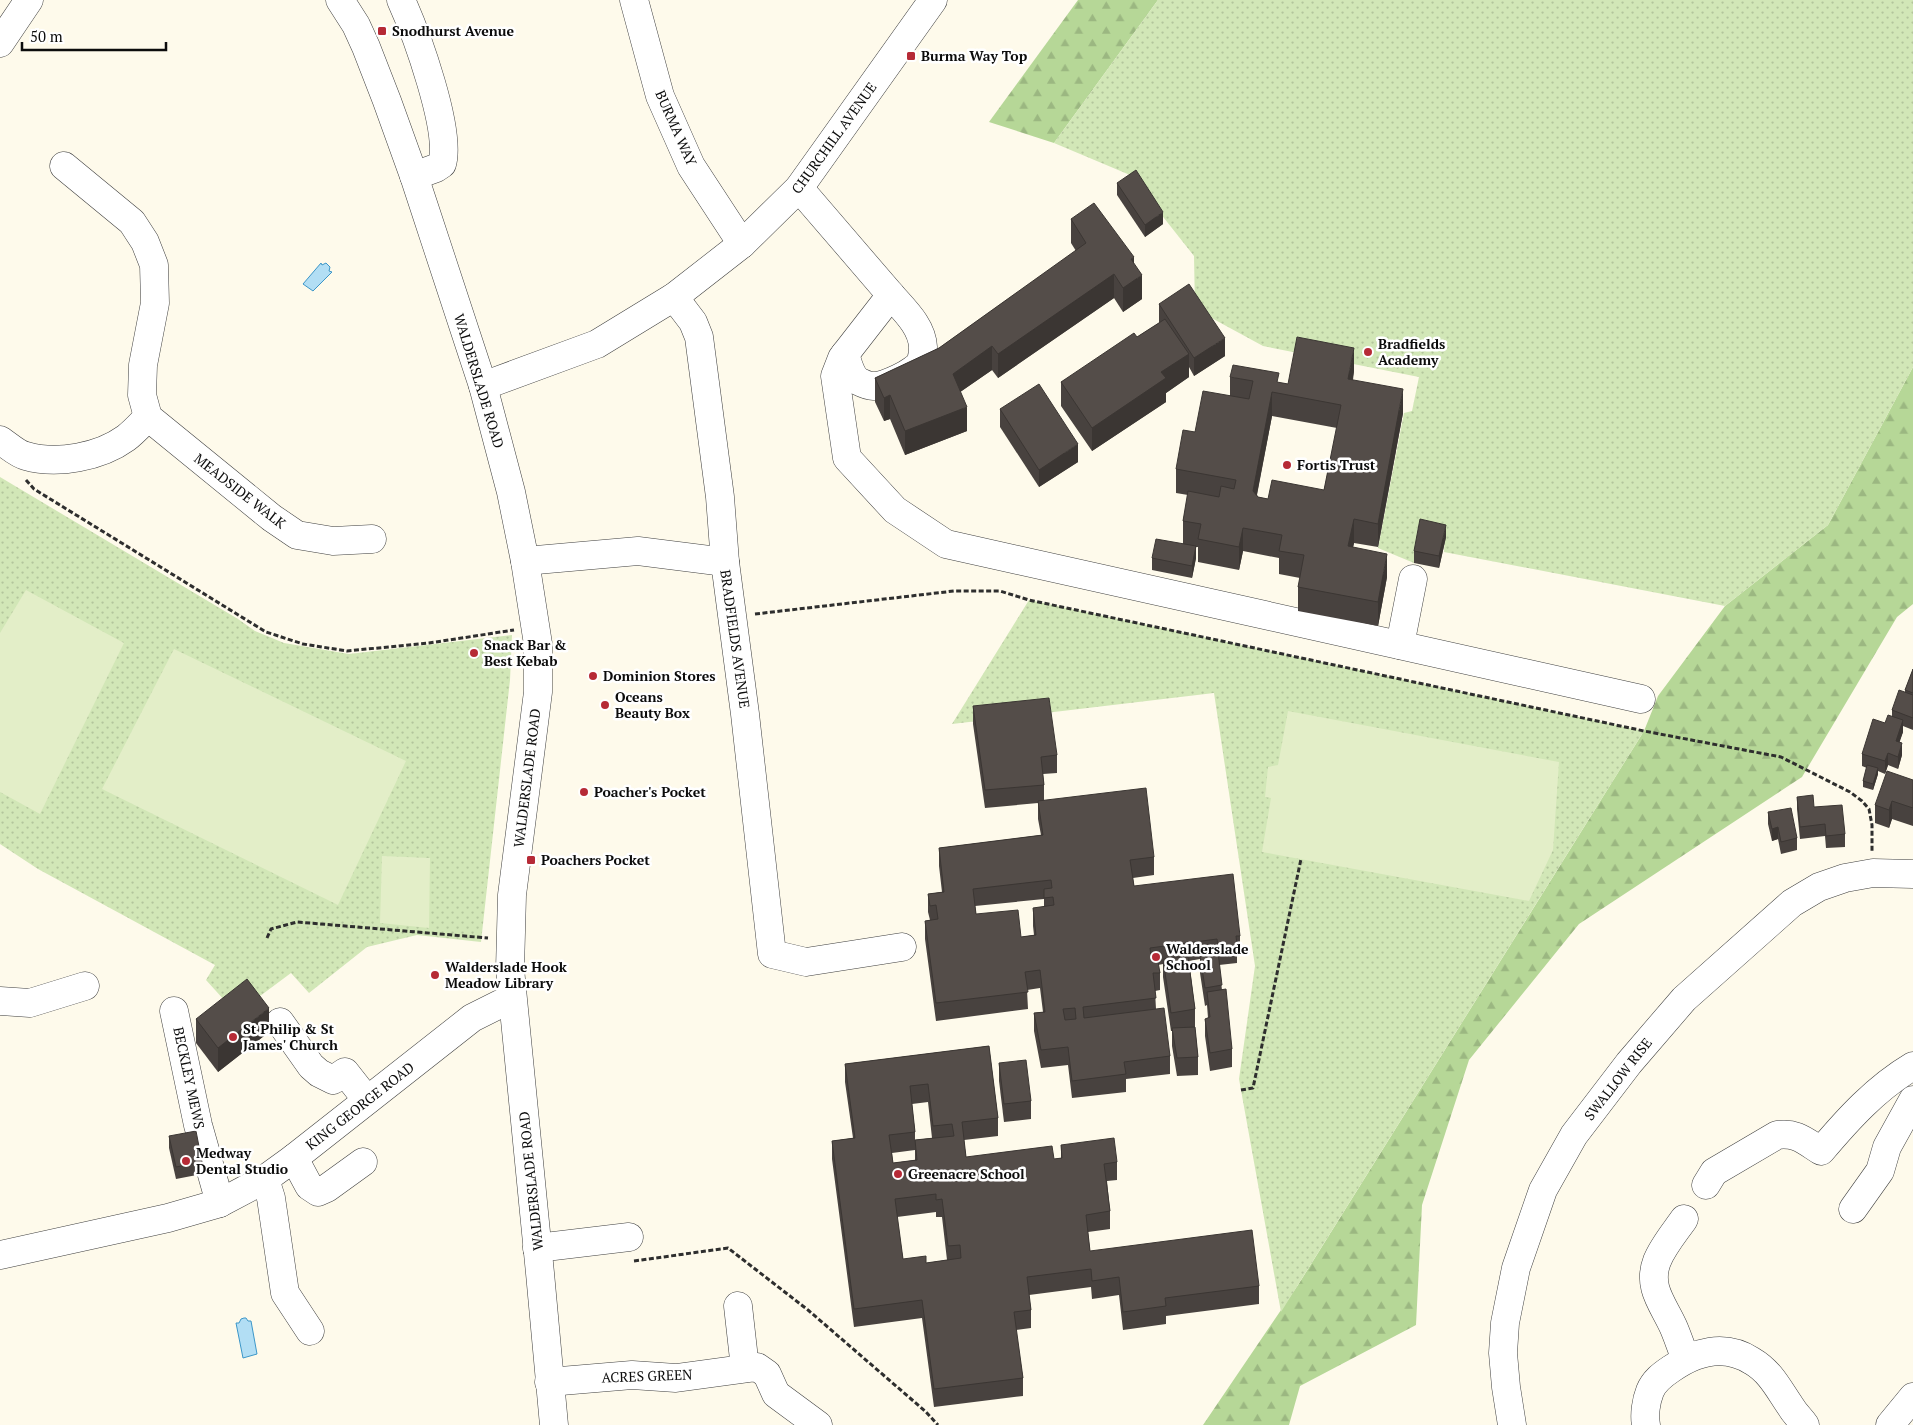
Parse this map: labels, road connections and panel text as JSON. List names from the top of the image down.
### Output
{
  "streets": {
    "street": [
      "BURMA WAY",
      "CHURCHILL AVENUE",
      "WALDERSLADE ROAD",
      "MEADSIDE WALK",
      "BRADFIELDS AVENUE",
      "BECKLEY MEWS",
      "SWALLOW RISE",
      "KING GEORGE ROAD",
      "ACRES GREEN"
    ]
  },
  "crossings": [
    ["BURMA WAY", "CHURCHILL AVENUE"],
    ["CHURCHILL AVENUE", "WALDERSLADE ROAD"],
    ["CHURCHILL AVENUE", "BRADFIELDS AVENUE"],
    ["WALDERSLADE ROAD", "KING GEORGE ROAD"],
    ["WALDERSLADE ROAD", "ACRES GREEN"],
    ["BECKLEY MEWS", "KING GEORGE ROAD"]
  ],
  "places": {
    "transit": ["Snodhurst Avenue", "Burma Way Top", "Poachers Pocket"],
    "other": [
      "Bradfields Academy",
      "Fortis Trust",
      "Snack Bar & Best Kebab",
      "Dominion Stores",
      "Oceans Beauty Box",
      "Poacher's Pocket",
      "Walderslade School",
      "Walderslade Hook Meadow Library",
      "St Philip & St James' Church",
      "Medway Dental Studio",
      "Greenacre School"
    ]
  },
  "scale_bar": "50 m"
}
